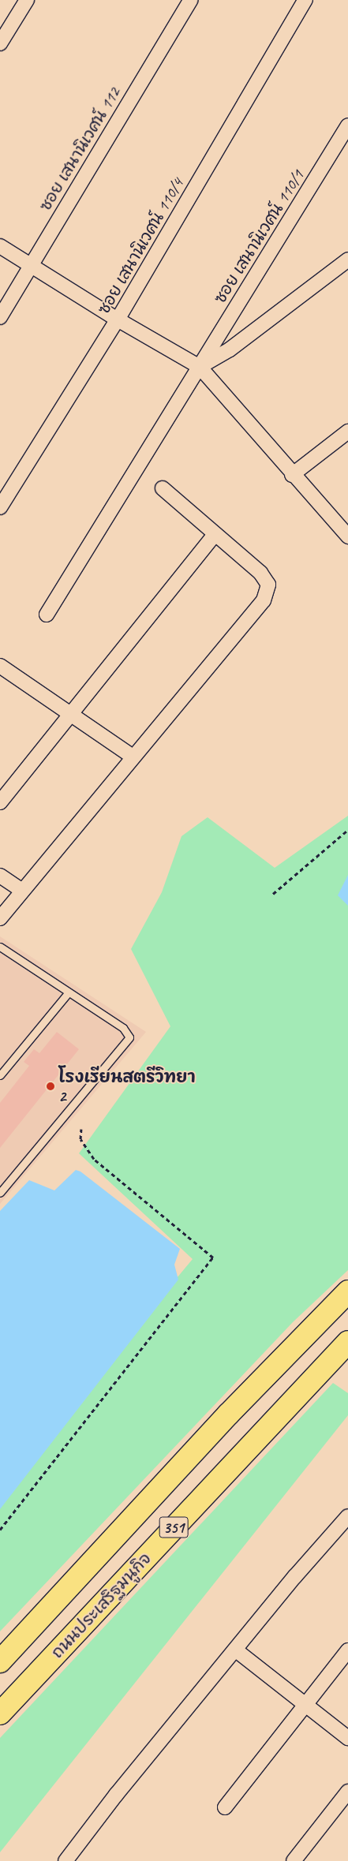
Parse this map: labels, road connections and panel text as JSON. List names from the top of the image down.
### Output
{
  "streets": {
    "main road": ["351", "ถนนประเสริฐมนูกิจ"],
    "street": ["ซอย เสนานิเวศน์ 112", "ซอย เสนานิเวศน์ 110/1", "ซอย เสนานิเวศน์ 110/4"]
  },
  "places": ["โรงเรียนสตรีวิทยา 2"]
}
